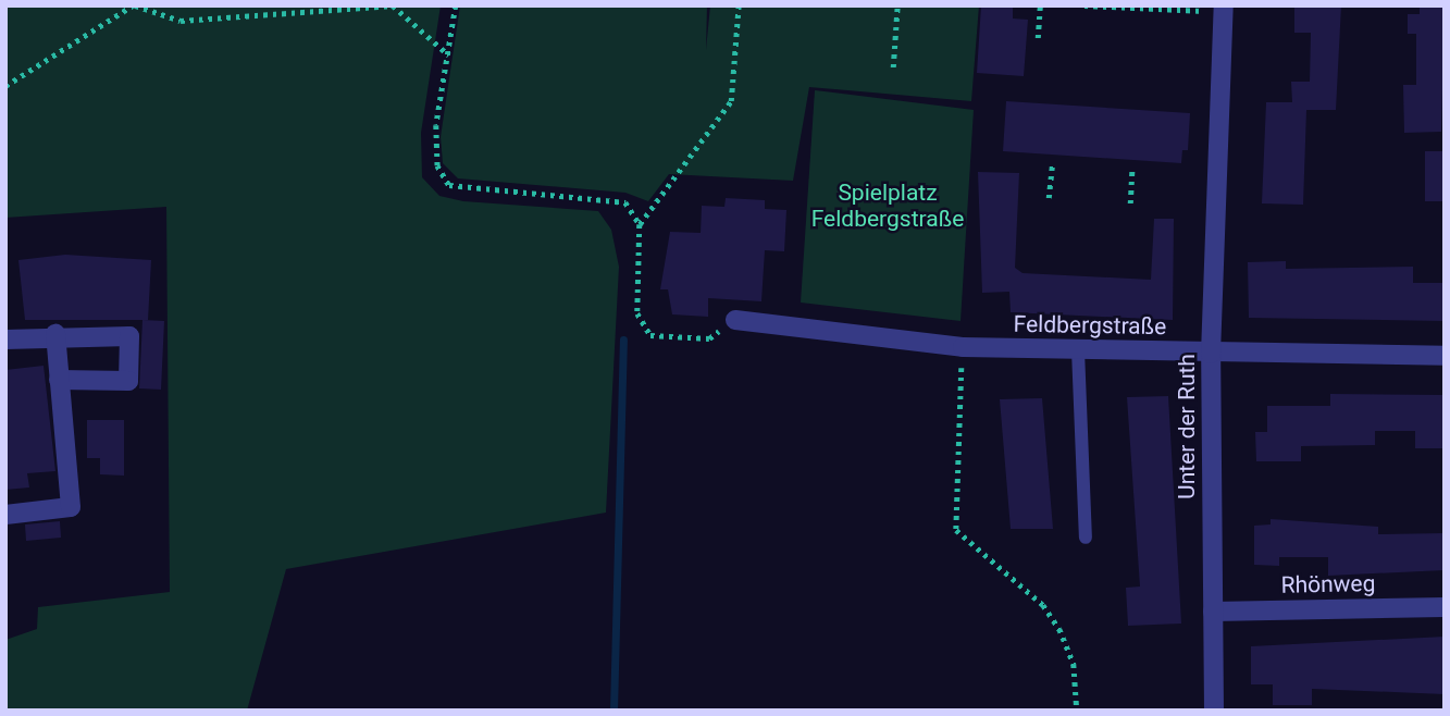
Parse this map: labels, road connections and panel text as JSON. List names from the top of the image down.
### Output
{
  "streets": {
    "street": ["Feldbergstraße", "Unter der Ruth", "Rhönweg"]
  },
  "crossings": [
    ["Feldbergstraße", "Unter der Ruth"],
    ["Unter der Ruth", "Rhönweg"]
  ],
  "parks": ["Spielplatz Feldbergstraße"]
}
